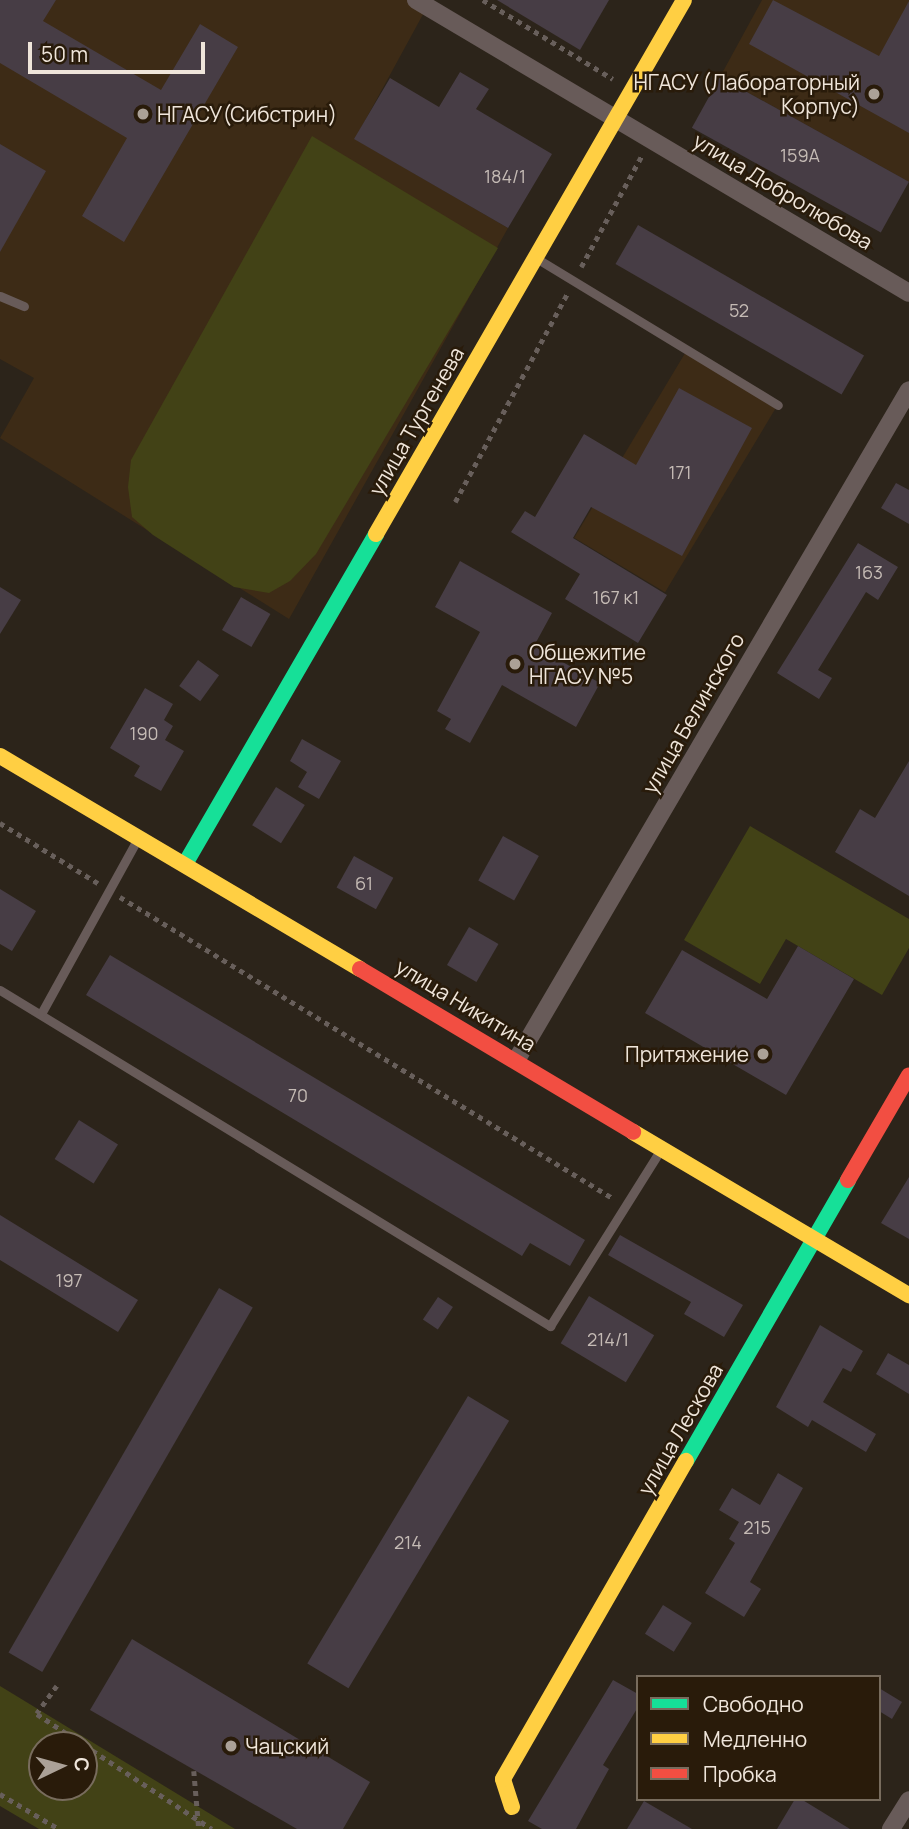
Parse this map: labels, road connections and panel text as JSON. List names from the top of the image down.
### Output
{
  "streets": {
    "street": [
      "улица Добролюбова",
      "улица Тургенева",
      "улица Белинского",
      "улица Никитина",
      "улица Лескова"
    ]
  },
  "crossings": [
    ["улица Добролюбова", "улица Тургенева"],
    ["улица Тургенева", "улица Никитина"],
    ["улица Белинского", "улица Никитина"],
    ["улица Никитина", "улица Лескова"]
  ],
  "places": [
    "НГАСУ (Лабораторный Корпус)",
    "НГАСУ(Сибстрин)",
    "Общежитие НГАСУ №5",
    "Притяжение",
    "Чацский"
  ],
  "house_numbers": [
    "159А",
    "184/1",
    "52",
    "171",
    "163",
    "167 к1",
    "190",
    "61",
    "70",
    "197",
    "214/1",
    "215",
    "214"
  ],
  "legend": ["Свободно", "Медленно", "Пробка"],
  "scale_bar": "50 m",
  "north": "right"
}
